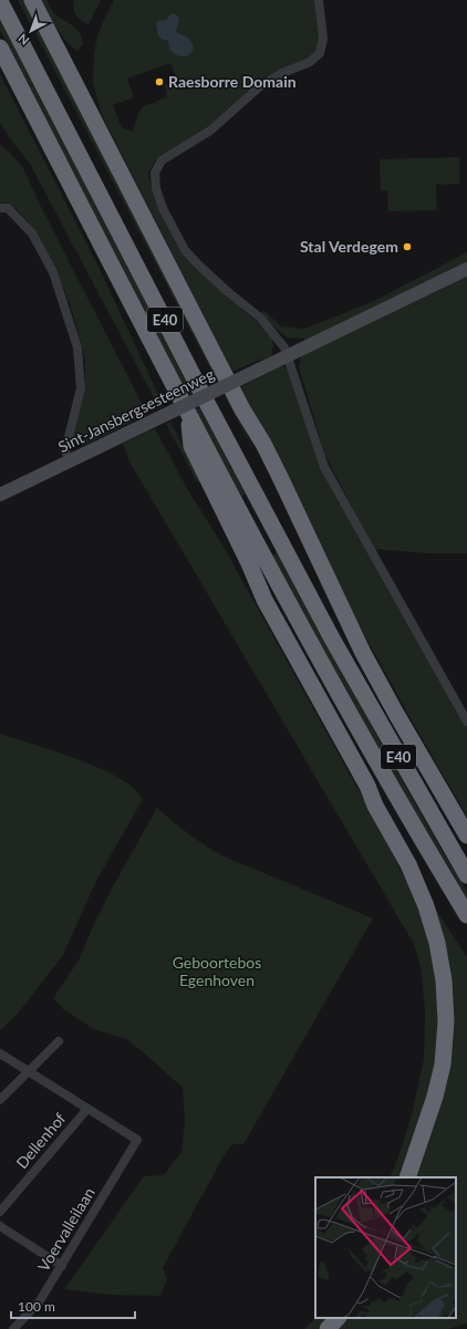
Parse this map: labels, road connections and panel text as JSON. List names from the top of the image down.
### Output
{
  "streets": {
    "highway": ["E40"],
    "main road": ["Sint-Jansbergsesteenweg"],
    "street": ["Dellenhof", "Voervalleilaan"]
  },
  "crossings": [
    ["Dellenhof", "Voervalleilaan"]
  ],
  "parks": ["Geboortebos Egenhoven"],
  "places": ["Raesborre Domain", "Stal Verdegem"],
  "scale_bar": "100 m",
  "north": "bottom left"
}
